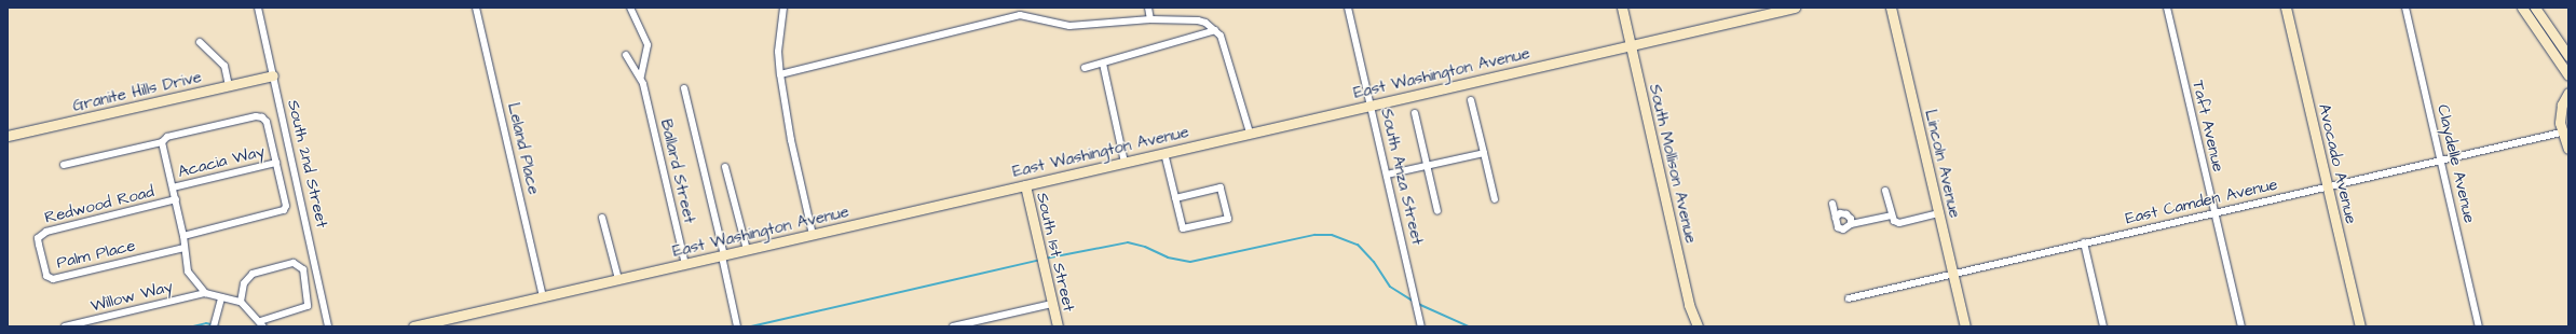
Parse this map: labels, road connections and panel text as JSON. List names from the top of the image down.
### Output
{
  "streets": {
    "main road": [
      "East Washington Avenue",
      "Granite Hills Drive",
      "South Mollison Avenue",
      "Lincoln Avenue",
      "Avocado Avenue",
      "South 1st Street"
    ],
    "street": [
      "Taft Avenue",
      "Leland Place",
      "Acacia Way",
      "South 2nd Street",
      "Claydelle Avenue",
      "Ballard Street",
      "South Anza Street",
      "East Camden Avenue",
      "Redwood Road",
      "Palm Place",
      "Willow Way"
    ]
  },
  "crossings": [
    ["East Washington Avenue", "Leland Place"],
    ["East Washington Avenue", "South Mollison Avenue"],
    ["East Washington Avenue", "Ballard Street"],
    ["East Washington Avenue", "South Anza Street"],
    ["East Washington Avenue", "South 1st Street"],
    ["Granite Hills Drive", "South 2nd Street"],
    ["Taft Avenue", "East Camden Avenue"],
    ["Lincoln Avenue", "East Camden Avenue"],
    ["Avocado Avenue", "East Camden Avenue"],
    ["Claydelle Avenue", "East Camden Avenue"],
    ["Redwood Road", "Palm Place"]
  ]
}
